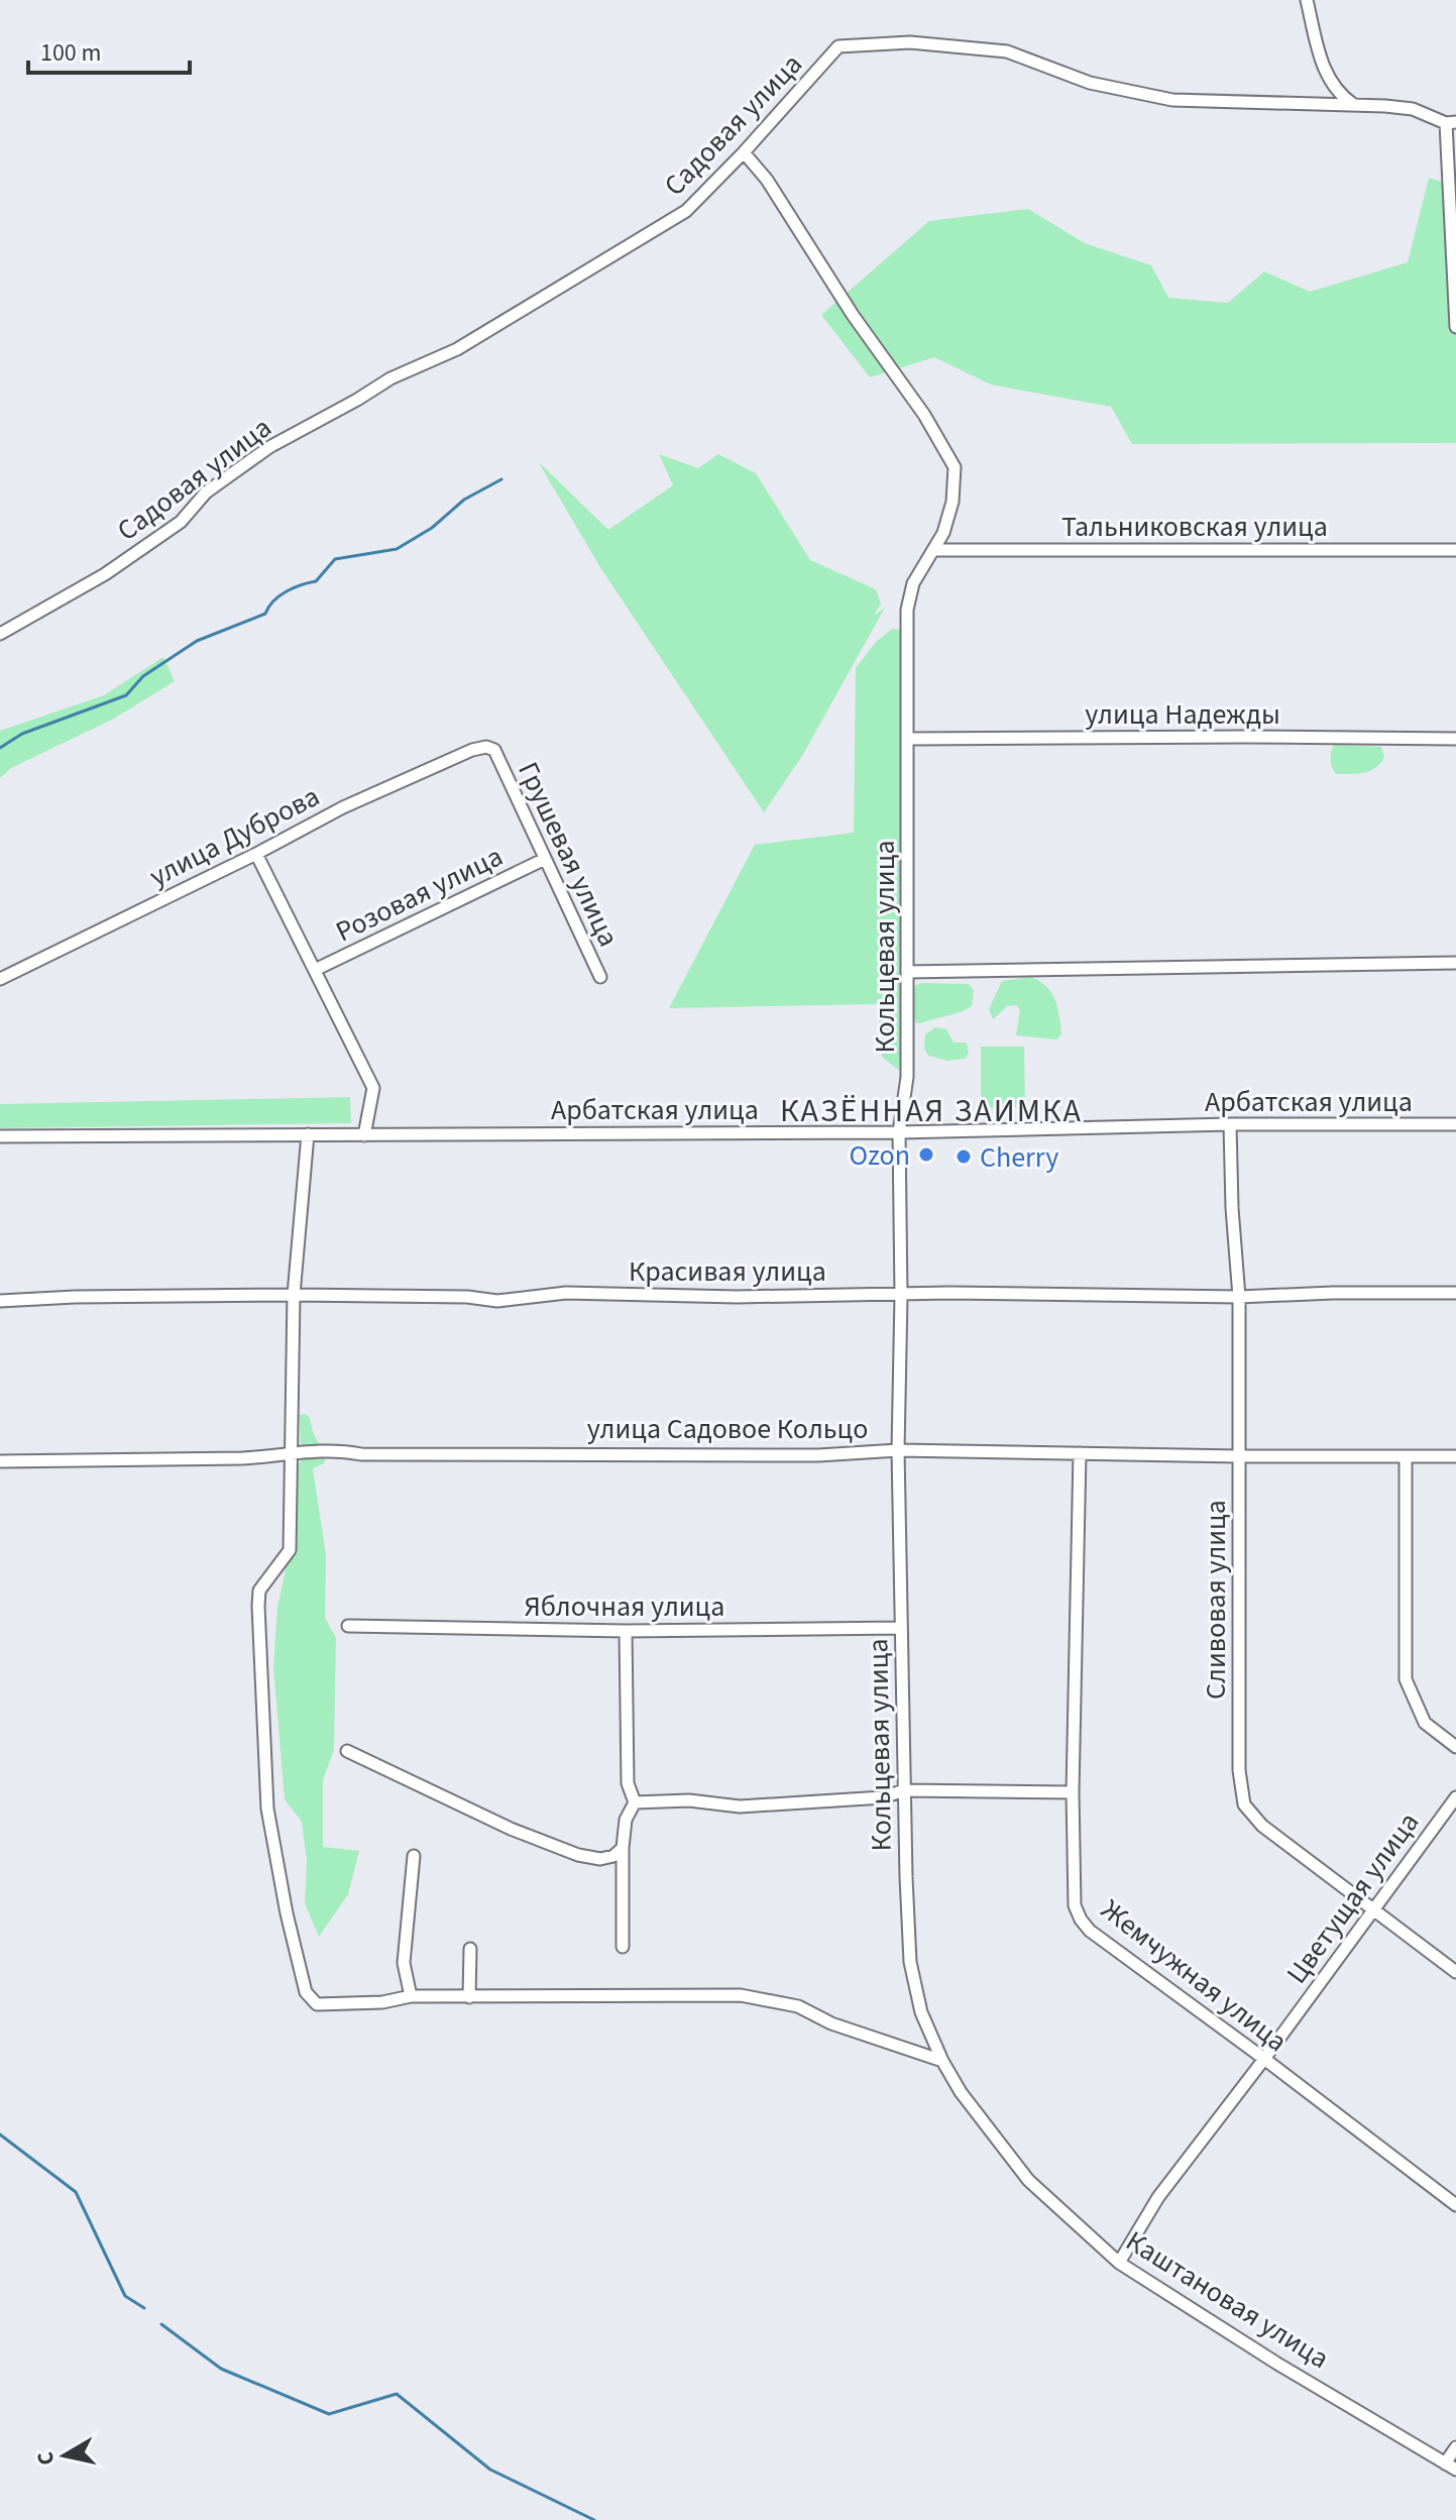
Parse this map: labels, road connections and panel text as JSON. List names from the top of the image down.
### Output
{
  "streets": {
    "street": [
      "Садовая улица",
      "Тальниковская улица",
      "улица Надежды",
      "улица Дуброва",
      "Грушевая улица",
      "Розовая улица",
      "Кольцевая улица",
      "Арбатская улица",
      "Красивая улица",
      "улица Садовое Кольцо",
      "Сливовая улица",
      "Яблочная улица",
      "Цветущая улица",
      "Жемчужная улица",
      "Каштановая улица"
    ]
  },
  "crossings": [
    ["Садовая улица", "Кольцевая улица"],
    ["Тальниковская улица", "Кольцевая улица"],
    ["улица Надежды", "Кольцевая улица"],
    ["улица Дуброва", "Грушевая улица"],
    ["Грушевая улица", "Розовая улица"],
    ["Кольцевая улица", "Арбатская улица"],
    ["Кольцевая улица", "Красивая улица"],
    ["Кольцевая улица", "улица Садовое Кольцо"],
    ["Кольцевая улица", "Яблочная улица"],
    ["Кольцевая улица", "Каштановая улица"],
    ["Арбатская улица", "Сливовая улица"],
    ["Красивая улица", "Сливовая улица"],
    ["улица Садовое Кольцо", "Сливовая улица"],
    ["улица Садовое Кольцо", "Жемчужная улица"],
    ["Сливовая улица", "Цветущая улица"],
    ["Цветущая улица", "Жемчужная улица"],
    ["Цветущая улица", "Каштановая улица"]
  ],
  "districts": ["КАЗЁННАЯ ЗАИМКА"],
  "places": ["Ozon", "Cherry"],
  "scale_bar": "100 m",
  "north": "left"
}
